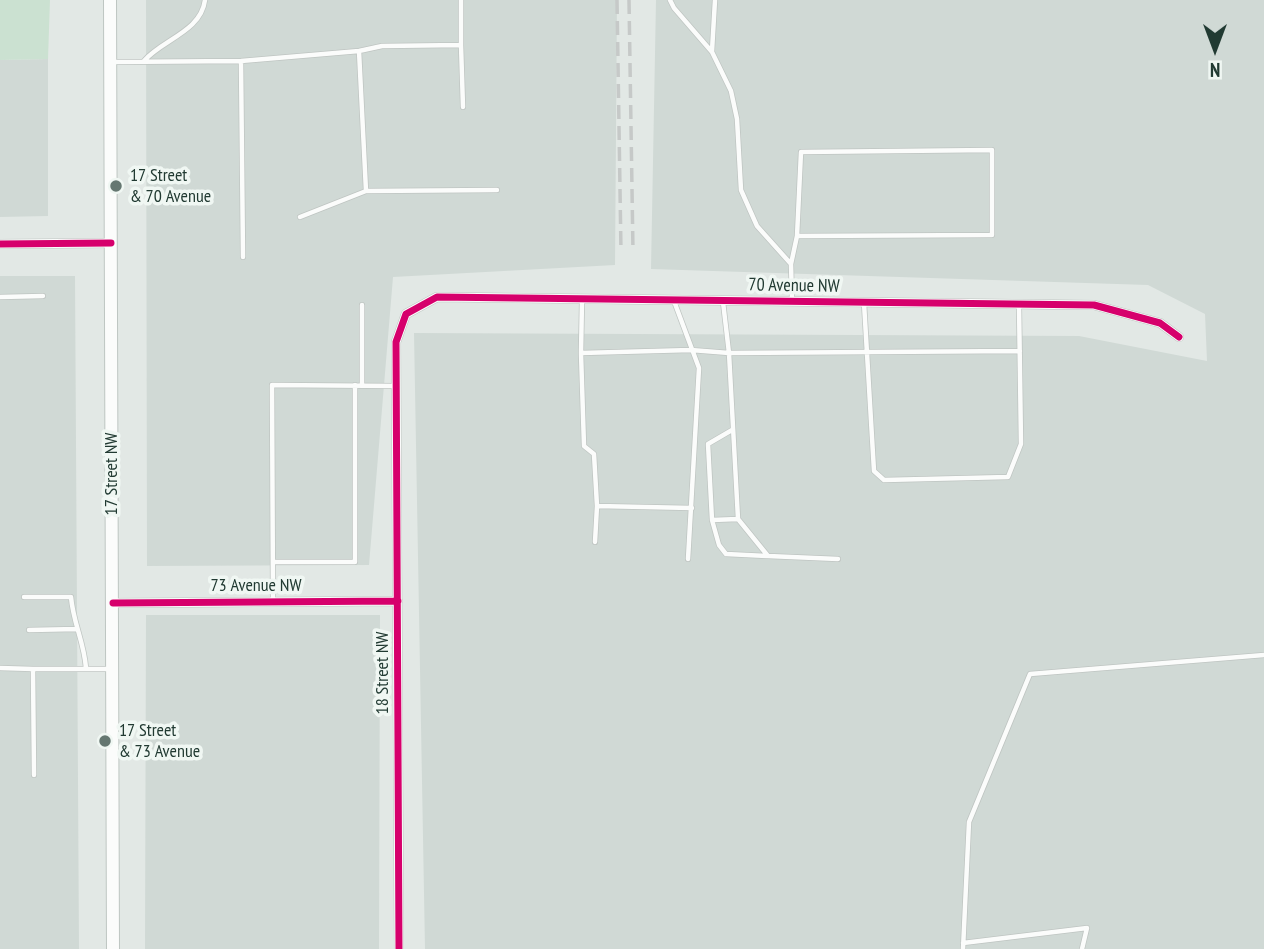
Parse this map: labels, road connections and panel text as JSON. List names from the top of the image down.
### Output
{
  "streets": {
    "main road": ["17 Street NW"],
    "street": ["70 Avenue NW", "73 Avenue NW", "18 Street NW"]
  },
  "crossings": [
    ["70 Avenue NW", "18 Street NW"],
    ["17 Street NW", "73 Avenue NW"],
    ["73 Avenue NW", "18 Street NW"]
  ],
  "places": ["17 Street & 70 Avenue", "17 Street & 73 Avenue"],
  "north": "bottom"
}
